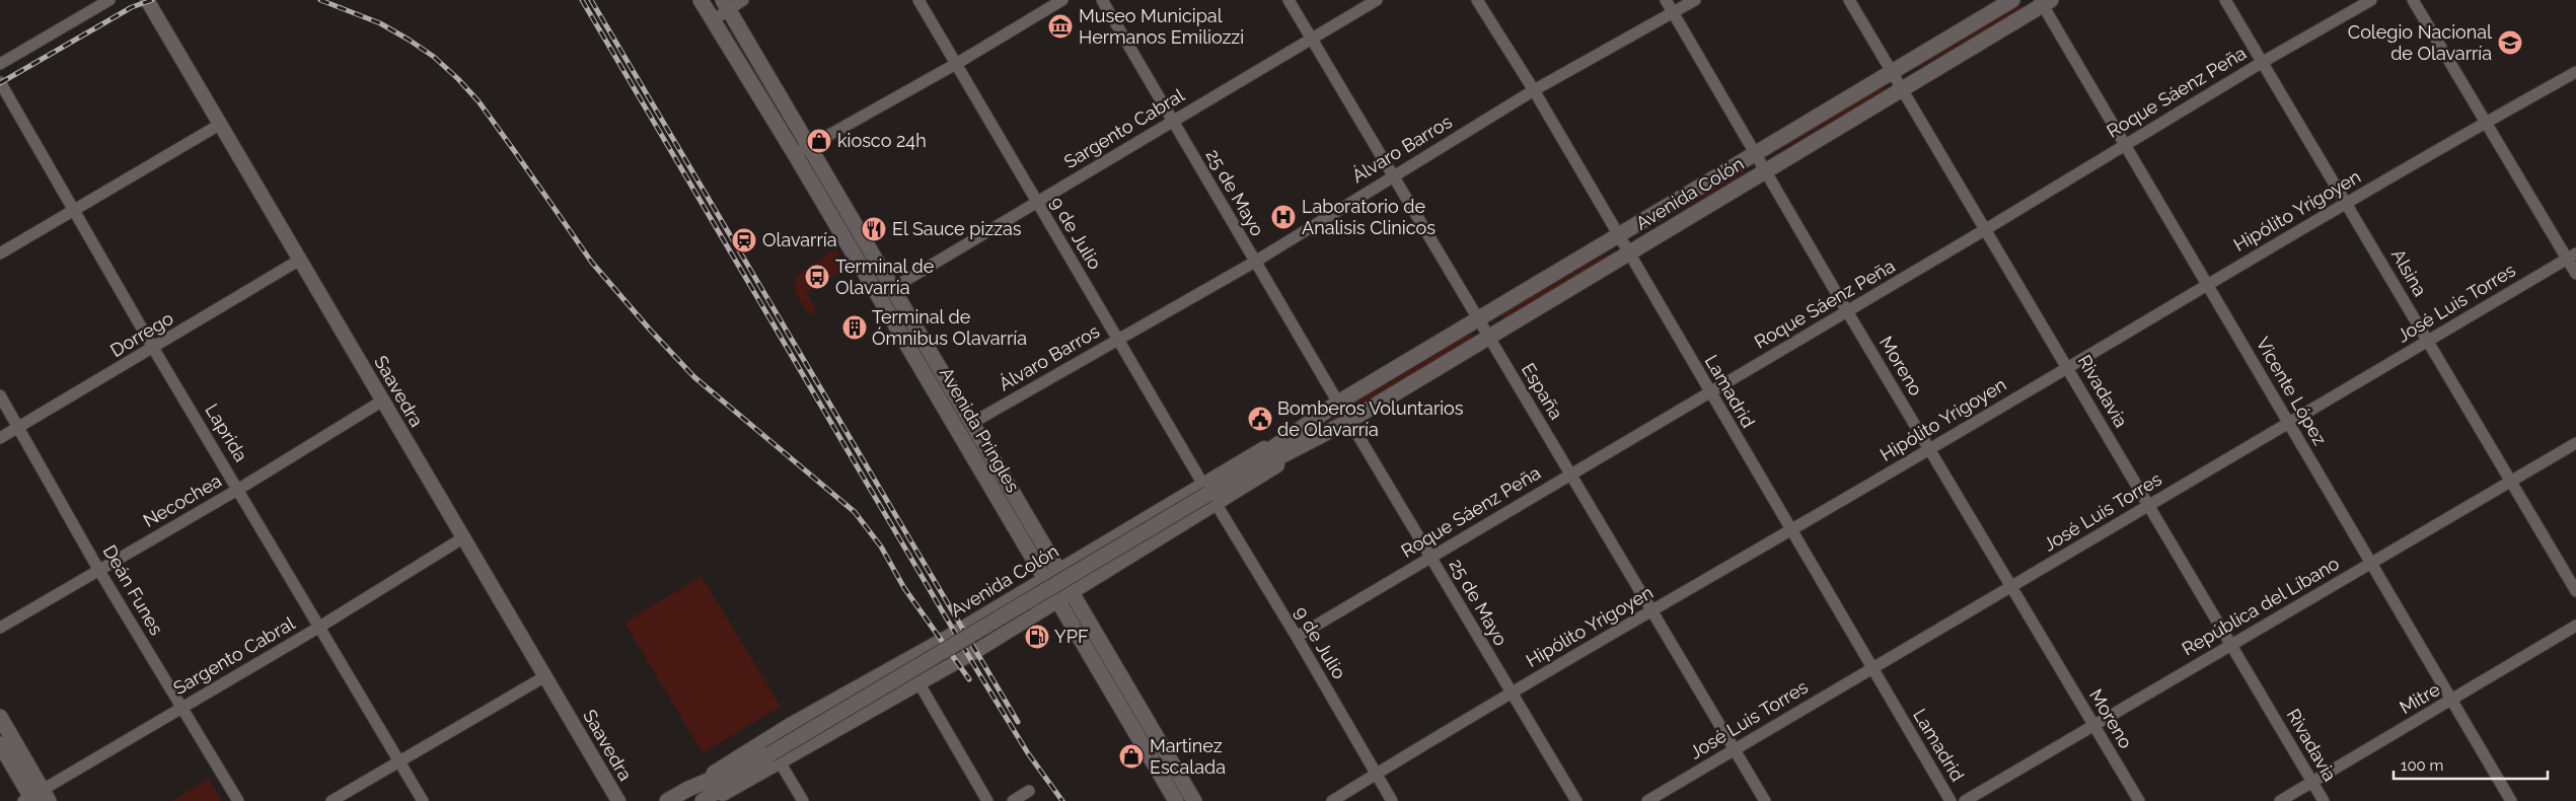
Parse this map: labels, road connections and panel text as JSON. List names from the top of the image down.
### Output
{
  "streets": {
    "main road": ["Avenida Colón", "Avenida Pringles"],
    "street": [
      "Roque Sáenz Peña",
      "Sargento Cabral",
      "Álvaro Barros",
      "25 de Mayo",
      "Hipólito Yrigoyen",
      "9 de Julio",
      "Alsina",
      "José Luis Torres",
      "Dorrego",
      "Moreno",
      "Saavedra",
      "España",
      "Lamadrid",
      "Rivadavia",
      "Vicente López",
      "Laprida",
      "Necochea",
      "Deán Funes",
      "República del Líbano",
      "Mitre"
    ]
  },
  "crossings": [
    ["Roque Sáenz Peña", "25 de Mayo"],
    ["Roque Sáenz Peña", "9 de Julio"],
    ["Roque Sáenz Peña", "Alsina"],
    ["Roque Sáenz Peña", "Moreno"],
    ["Roque Sáenz Peña", "España"],
    ["Roque Sáenz Peña", "Lamadrid"],
    ["Roque Sáenz Peña", "Rivadavia"],
    ["Roque Sáenz Peña", "Vicente López"],
    ["Sargento Cabral", "25 de Mayo"],
    ["Sargento Cabral", "9 de Julio"],
    ["Sargento Cabral", "Saavedra"],
    ["Sargento Cabral", "España"],
    ["Sargento Cabral", "Avenida Pringles"],
    ["Sargento Cabral", "Laprida"],
    ["Sargento Cabral", "Deán Funes"],
    ["Álvaro Barros", "25 de Mayo"],
    ["Álvaro Barros", "9 de Julio"],
    ["Álvaro Barros", "Moreno"],
    ["Álvaro Barros", "España"],
    ["Álvaro Barros", "Lamadrid"],
    ["Álvaro Barros", "Avenida Pringles"],
    ["25 de Mayo", "Avenida Colón"],
    ["25 de Mayo", "Hipólito Yrigoyen"],
    ["Avenida Colón", "9 de Julio"],
    ["Avenida Colón", "Moreno"],
    ["Avenida Colón", "España"],
    ["Avenida Colón", "Lamadrid"],
    ["Avenida Colón", "Rivadavia"],
    ["Avenida Colón", "Vicente López"],
    ["Avenida Colón", "Avenida Pringles"],
    ["Hipólito Yrigoyen", "9 de Julio"],
    ["Hipólito Yrigoyen", "Alsina"],
    ["Hipólito Yrigoyen", "Moreno"],
    ["Hipólito Yrigoyen", "España"],
    ["Hipólito Yrigoyen", "Lamadrid"],
    ["Hipólito Yrigoyen", "Rivadavia"],
    ["Hipólito Yrigoyen", "Vicente López"],
    ["Alsina", "José Luis Torres"],
    ["Alsina", "República del Líbano"],
    ["José Luis Torres", "Moreno"],
    ["José Luis Torres", "España"],
    ["José Luis Torres", "Lamadrid"],
    ["José Luis Torres", "Rivadavia"],
    ["José Luis Torres", "Vicente López"],
    ["Dorrego", "Saavedra"],
    ["Dorrego", "Laprida"],
    ["Dorrego", "Deán Funes"],
    ["Moreno", "República del Líbano"],
    ["Saavedra", "Necochea"],
    ["Rivadavia", "República del Líbano"],
    ["Rivadavia", "Mitre"],
    ["Vicente López", "República del Líbano"],
    ["Vicente López", "Mitre"],
    ["Laprida", "Necochea"],
    ["Necochea", "Deán Funes"]
  ],
  "places": {
    "museum": ["Museo Municipal Hermanos Emiliozzi"],
    "school or university": ["Colegio Nacional de Olavarría"],
    "shop": ["kiosco 24h", "Martinez Escalada"],
    "hospital": ["Laboratorio de Analisis Clinicos"],
    "restaurant": ["El Sauce pizzas"],
    "station": ["Olavarría"],
    "bus stop": ["Terminal de Olavarria"],
    "building": ["Terminal de Ómnibus Olavarría"],
    "public building": ["Bomberos Voluntarios de Olavarría"],
    "fuel station": ["YPF"]
  },
  "scale_bar": "100 m"
}
